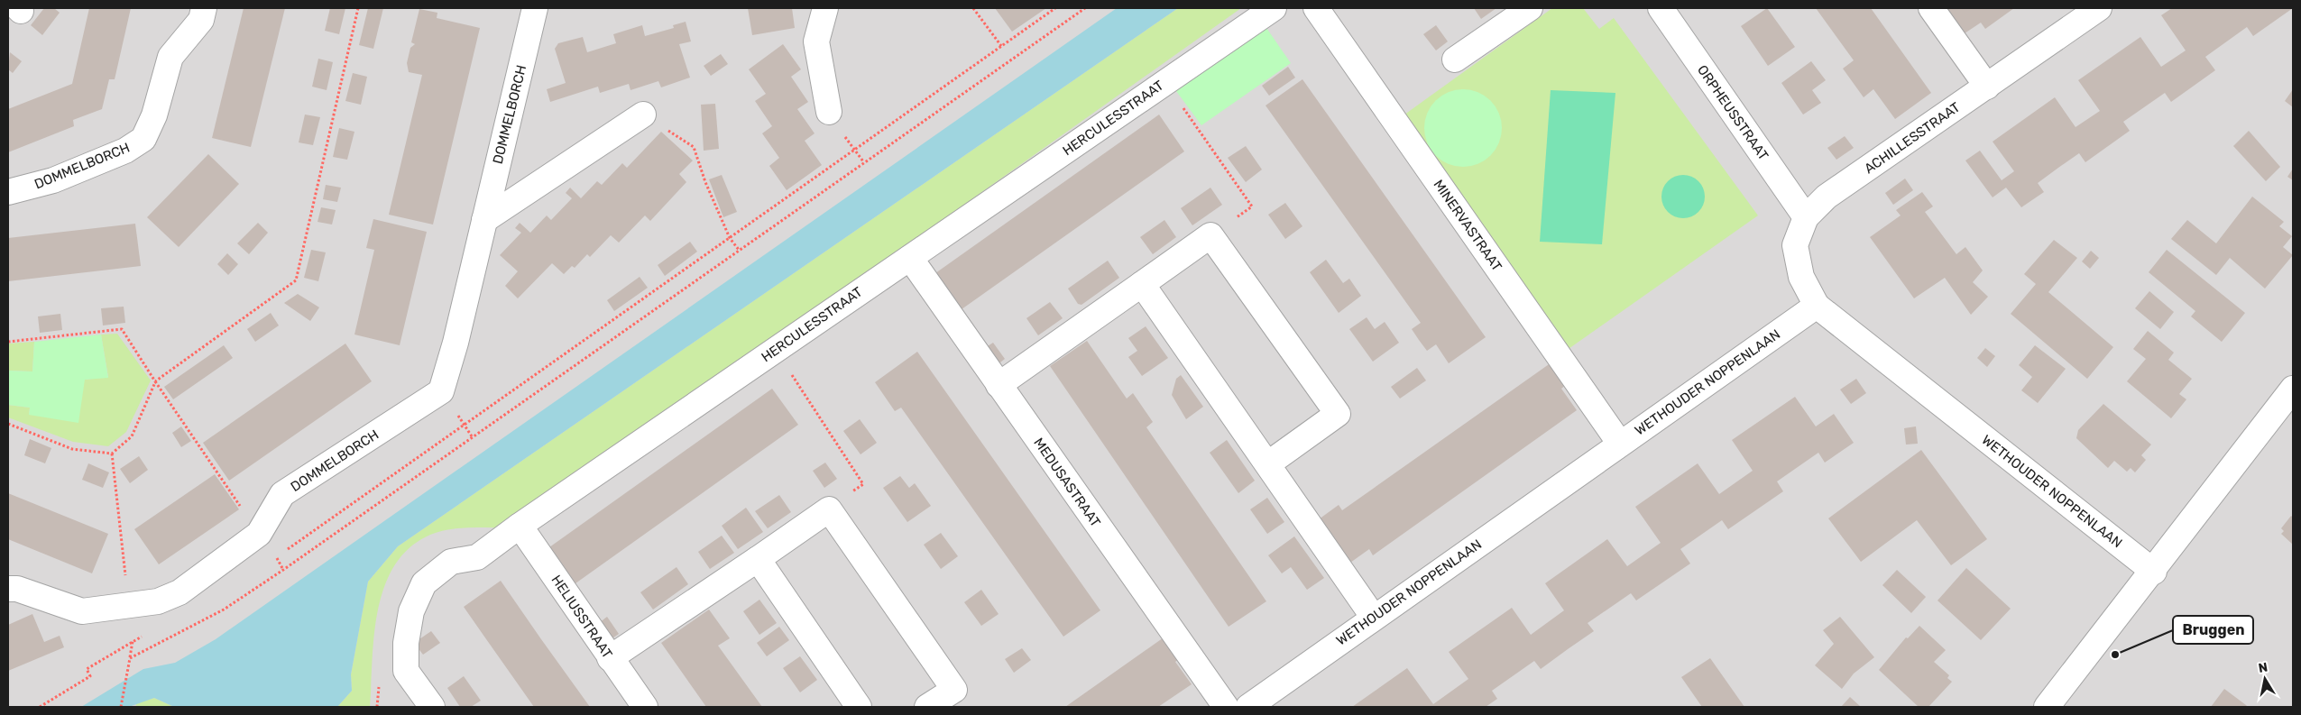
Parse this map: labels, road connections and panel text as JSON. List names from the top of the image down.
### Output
{
  "streets": {
    "street": [
      "ORPHEUSSTRAAT",
      "DOMMELBORCH",
      "HERCULESSTRAAT",
      "ACHILLESSTRAAT",
      "MINERVASTRAAT",
      "WETHOUDER NOPPENLAAN",
      "MEDUSASTRAAT",
      "HELIUSSTRAAT"
    ]
  },
  "crossings": [
    ["ORPHEUSSTRAAT", "ACHILLESSTRAAT"],
    ["HERCULESSTRAAT", "MEDUSASTRAAT"],
    ["HERCULESSTRAAT", "HELIUSSTRAAT"],
    ["ACHILLESSTRAAT", "WETHOUDER NOPPENLAAN"],
    ["MINERVASTRAAT", "WETHOUDER NOPPENLAAN"]
  ],
  "places": ["Bruggen"],
  "north": "top"
}
